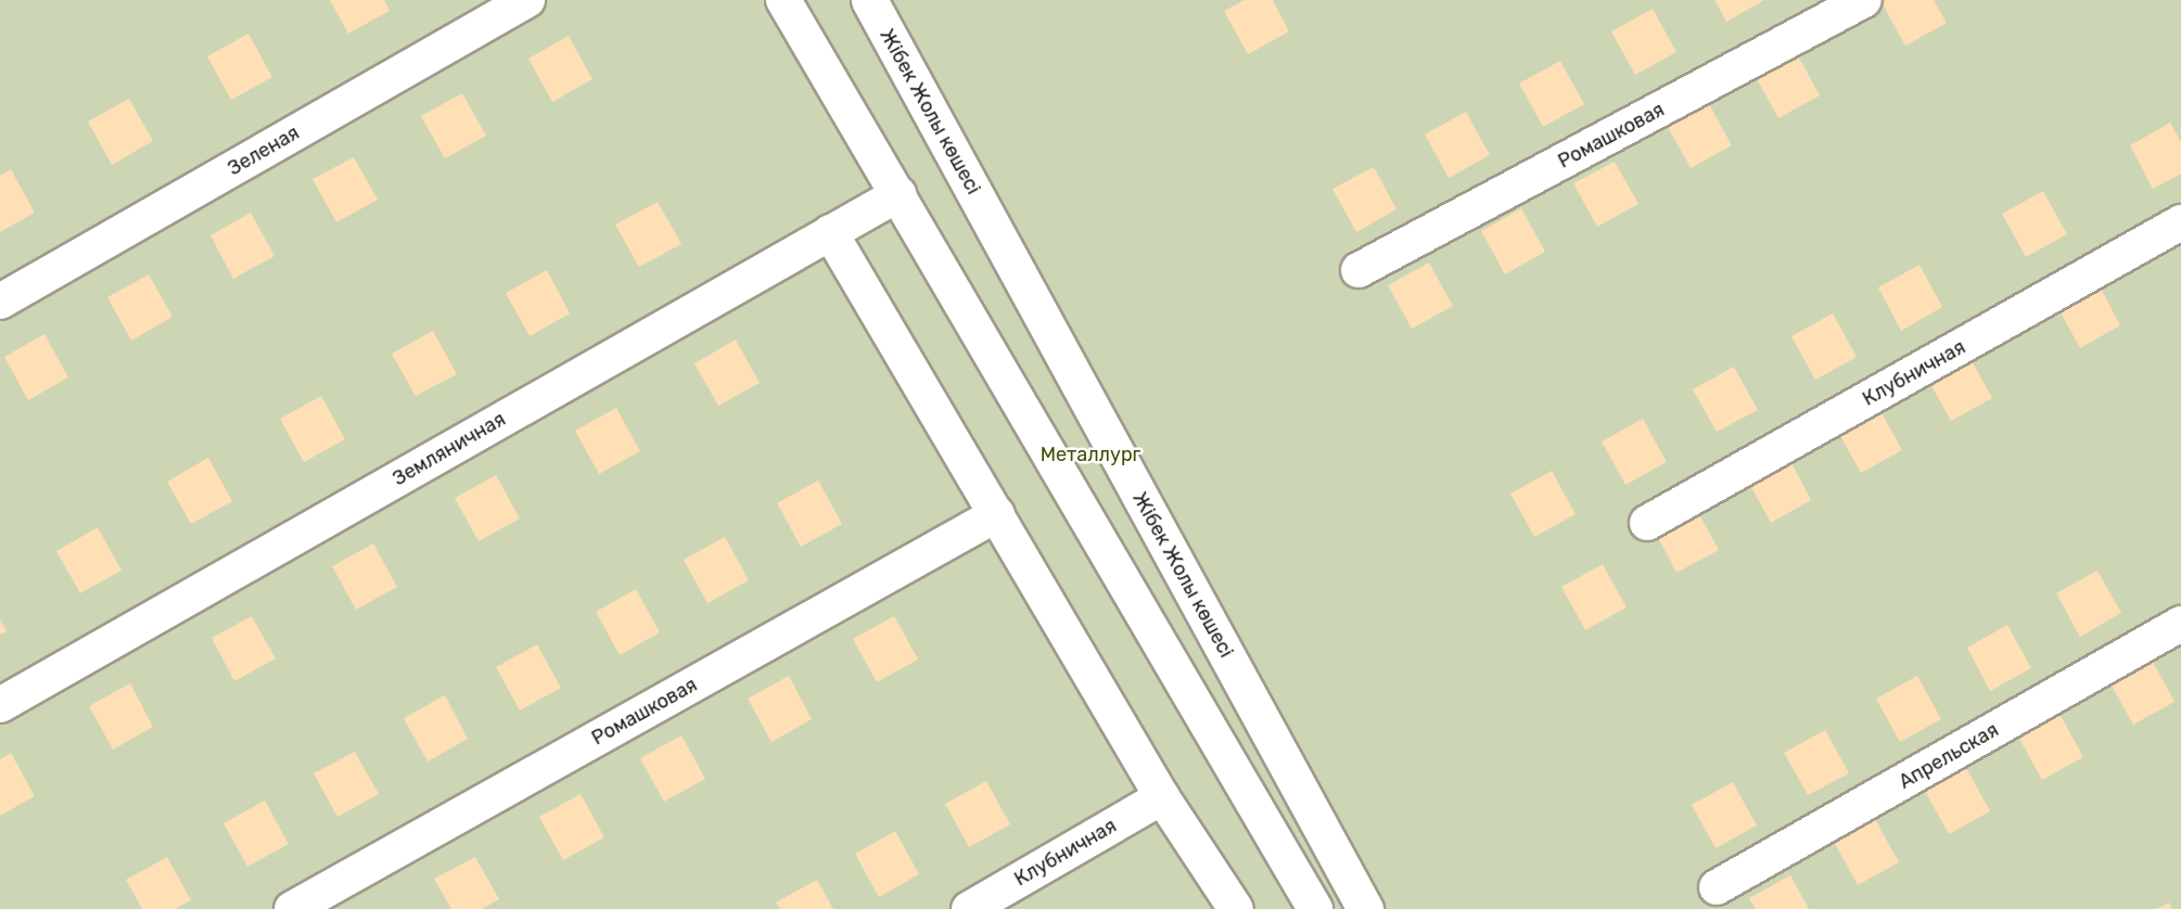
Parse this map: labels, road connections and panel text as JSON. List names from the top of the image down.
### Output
{
  "streets": {
    "highway": ["Жібек Жолы көшесі"],
    "street": [
      "Ромашковая",
      "Зеленая",
      "Клубничная",
      "Земляничная",
      "Апрельская"
    ]
  },
  "parks": ["Металлург"]
}
